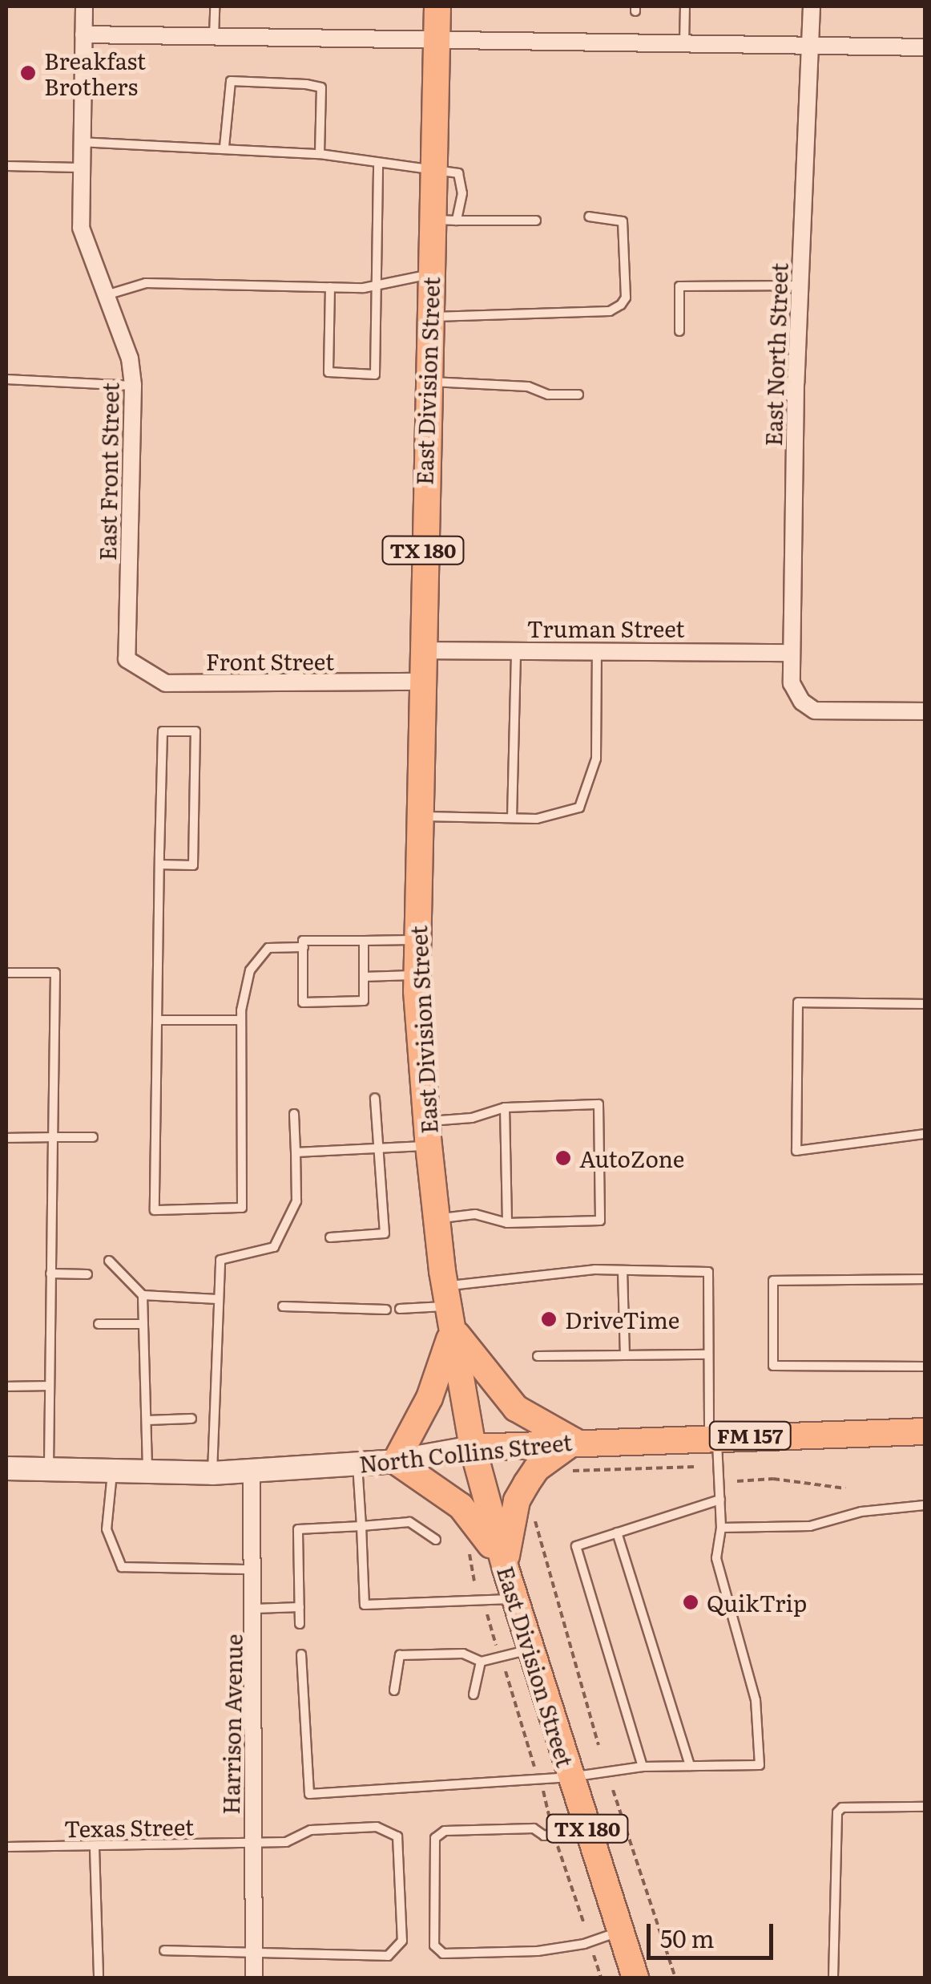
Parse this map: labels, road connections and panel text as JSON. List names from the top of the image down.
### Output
{
  "streets": {
    "main road": [
      "East Division Street",
      "TX 180",
      "FM 157",
      "North Collins Street"
    ],
    "street": [
      "East North Street",
      "East Front Street",
      "Truman Street",
      "Front Street",
      "Harrison Avenue"
    ],
    "lane": ["Texas Street"]
  },
  "crossings": [
    ["East North Street", "Truman Street"],
    ["East Division Street", "Truman Street"],
    ["East Division Street", "Front Street"],
    ["East Division Street", "North Collins Street"],
    ["East Front Street", "Front Street"],
    ["North Collins Street", "Harrison Avenue"],
    ["Harrison Avenue", "Texas Street"]
  ],
  "places": [
    "Breakfast Brothers",
    "AutoZone",
    "DriveTime",
    "QuikTrip"
  ],
  "scale_bar": "50 m"
}
